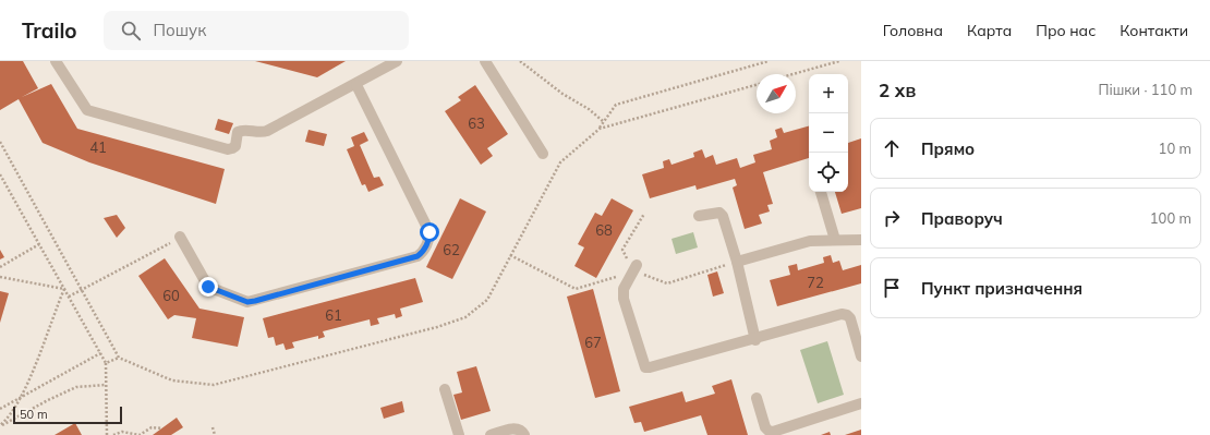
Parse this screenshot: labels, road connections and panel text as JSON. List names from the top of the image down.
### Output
{
  "house_numbers": [
    "63",
    "41",
    "68",
    "62",
    "72",
    "60",
    "61",
    "67"
  ],
  "scale_bar": "50 m",
  "north": "top right",
  "page": {
    "header": "Trailo",
    "search": "Пошук",
    "nav": [
      "Головна",
      "Карта",
      "Про нас",
      "Контакти"
    ],
    "heading": ["2 хв", "Пішки · 110 m"],
    "map_buttons": ["+", "−"],
    "list": [
      ["Прямо", "10 m"],
      ["Праворуч", "100 m"],
      "Пункт призначення"
    ],
    "scale": "50 m"
  }
}
